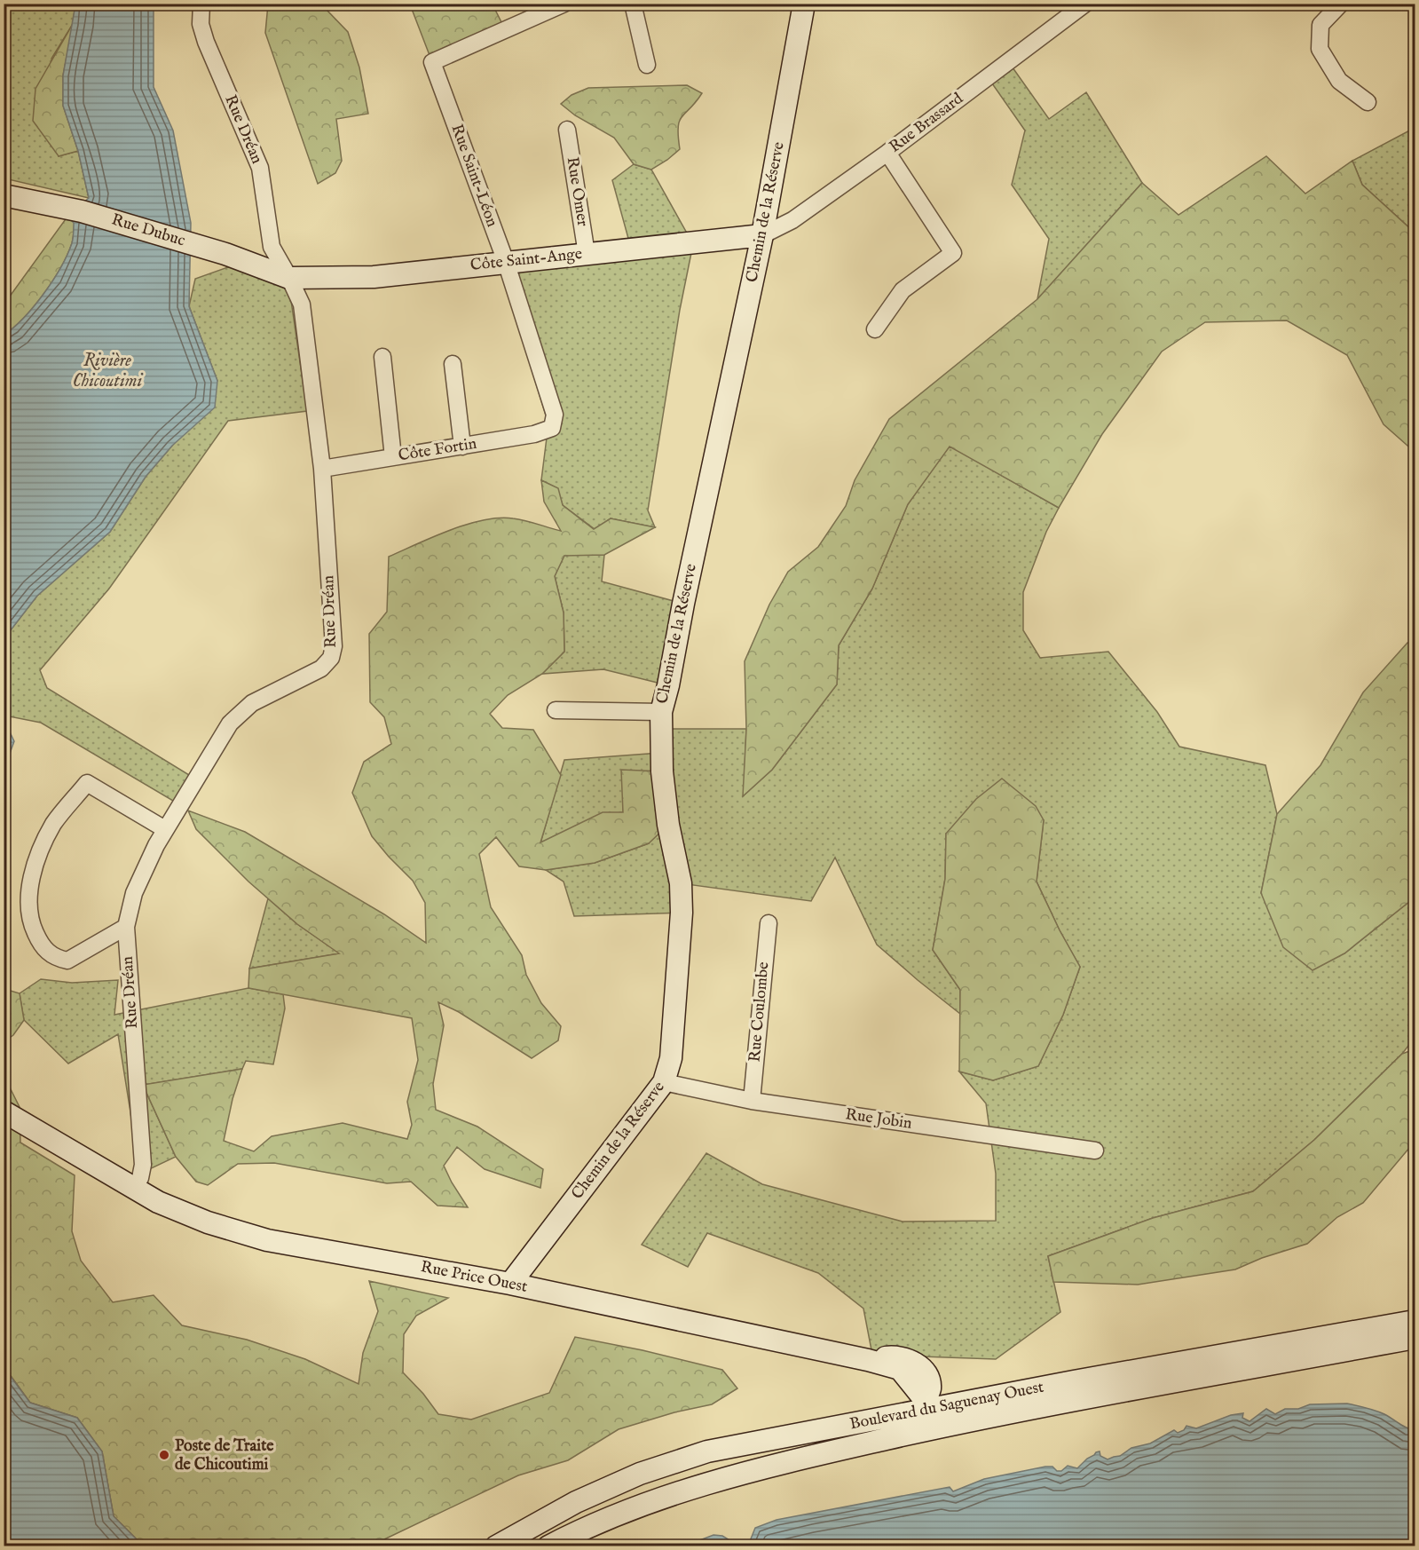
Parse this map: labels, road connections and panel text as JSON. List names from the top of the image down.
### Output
{
  "streets": {
    "street": [
      "Rue Brassard",
      "Rue Dréan",
      "Rue Saint-Léon",
      "Rue Omer",
      "Chemin de la Réserve",
      "Rue Dubuc",
      "Côte Saint-Ange",
      "Côte Fortin",
      "Rue Coulombe",
      "Rue Jobin",
      "Rue Price Ouest",
      "Boulevard du Saguenay Ouest"
    ]
  },
  "crossings": [
    ["Rue Brassard", "Chemin de la Réserve"],
    ["Rue Brassard", "Côte Saint-Ange"],
    ["Rue Dréan", "Rue Dubuc"],
    ["Rue Dréan", "Côte Saint-Ange"],
    ["Rue Dréan", "Côte Fortin"],
    ["Rue Dréan", "Rue Price Ouest"],
    ["Rue Saint-Léon", "Côte Saint-Ange"],
    ["Rue Saint-Léon", "Côte Fortin"],
    ["Rue Omer", "Côte Saint-Ange"],
    ["Chemin de la Réserve", "Côte Saint-Ange"],
    ["Chemin de la Réserve", "Rue Jobin"],
    ["Chemin de la Réserve", "Rue Price Ouest"],
    ["Rue Dubuc", "Côte Saint-Ange"],
    ["Rue Coulombe", "Rue Jobin"],
    ["Rue Price Ouest", "Boulevard du Saguenay Ouest"]
  ],
  "water": ["Rivière Chicoutimi"],
  "places": ["Poste de Traite de Chicoutimi"]
}
